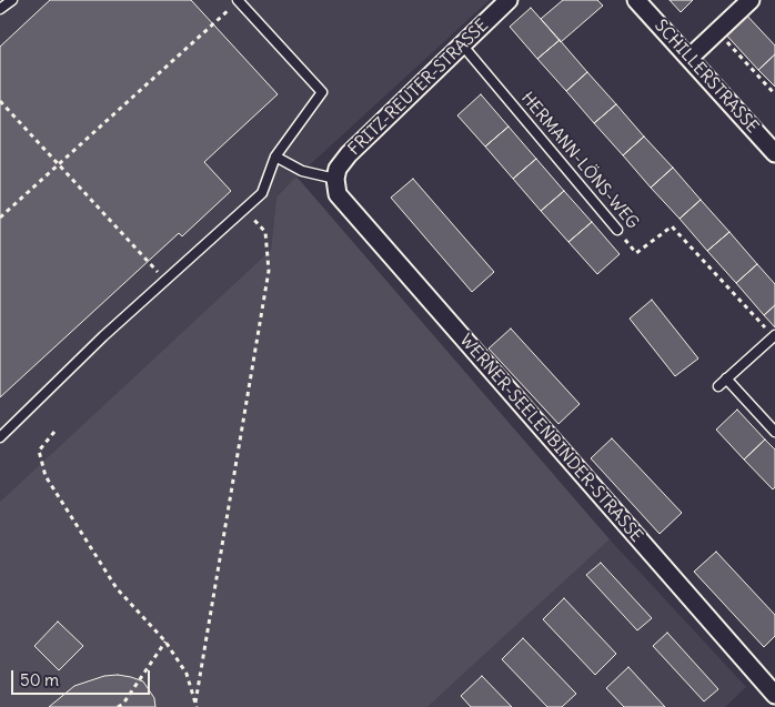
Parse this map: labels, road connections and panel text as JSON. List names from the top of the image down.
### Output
{
  "streets": {
    "street": ["SCHILLERSTRASSE", "FRITZ-REUTER-STRASSE", "WERNER-SEELENBINDER-STRASSE"],
    "lane": ["HERMANN-LÖNS-WEG"]
  },
  "crossings": [
    ["FRITZ-REUTER-STRASSE", "HERMANN-LÖNS-WEG"],
    ["FRITZ-REUTER-STRASSE", "WERNER-SEELENBINDER-STRASSE"]
  ],
  "scale_bar": "50 m"
}
